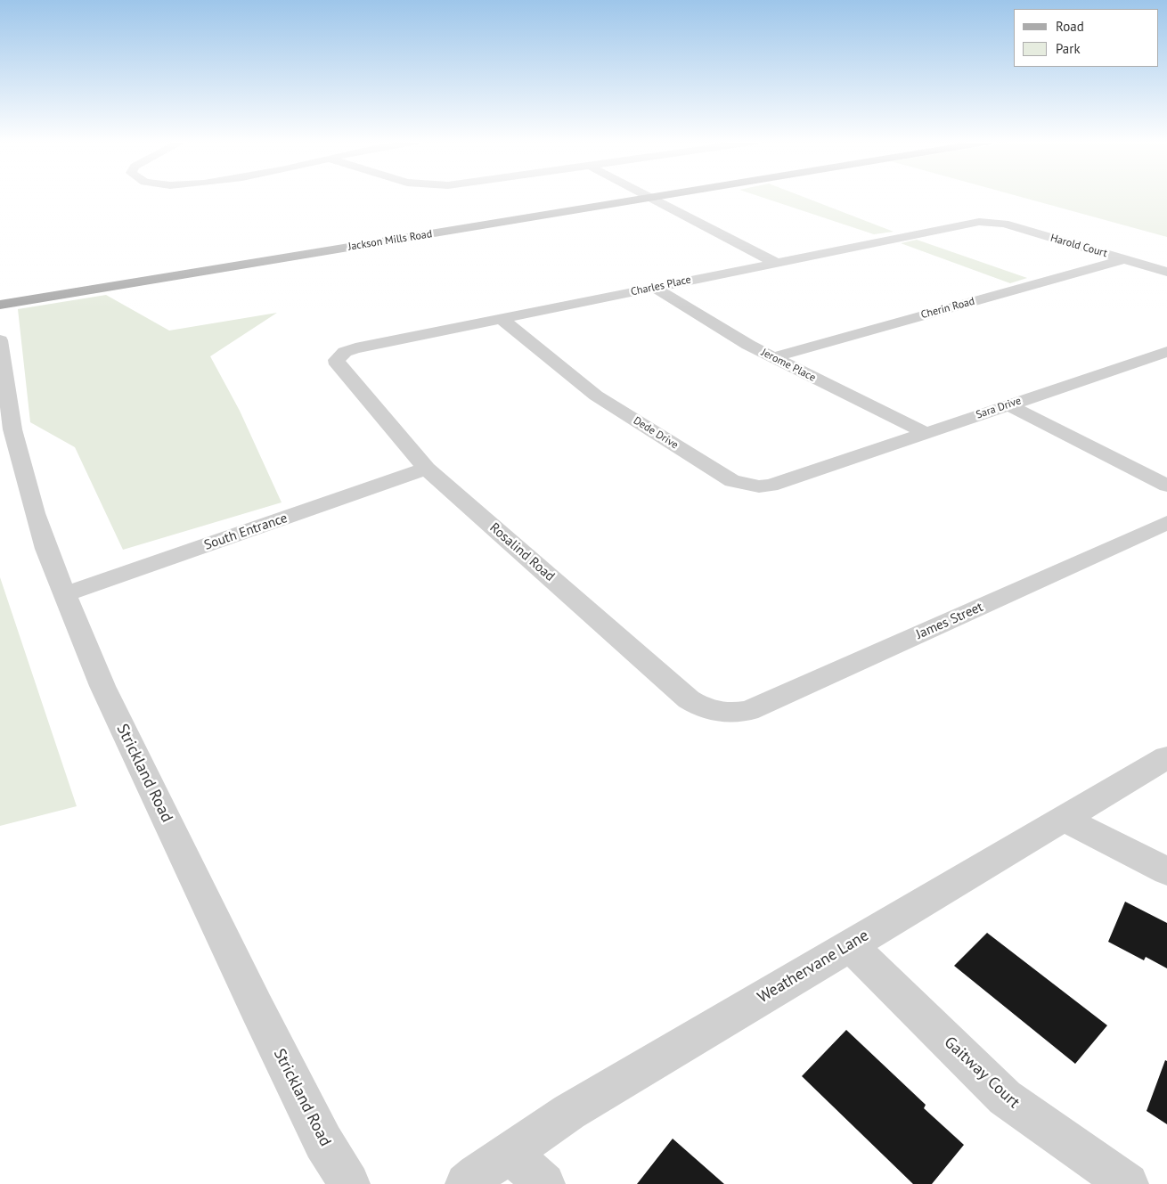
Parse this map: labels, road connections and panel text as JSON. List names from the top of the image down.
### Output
{
  "streets": {
    "main road": ["Jackson Mills Road"],
    "street": [
      "Harold Court",
      "Charles Place",
      "Cherin Road",
      "Jerome Place",
      "Sara Drive",
      "Dede Drive",
      "South Entrance",
      "Rosalind Road",
      "James Street",
      "Strickland Road",
      "Weathervane Lane",
      "Gaitway Court"
    ]
  },
  "crossings": [
    ["Harold Court", "Charles Place"],
    ["Harold Court", "Cherin Road"],
    ["Charles Place", "Jerome Place"],
    ["Charles Place", "Dede Drive"],
    ["Charles Place", "Rosalind Road"],
    ["Cherin Road", "Jerome Place"],
    ["Jerome Place", "Sara Drive"],
    ["Sara Drive", "Dede Drive"],
    ["South Entrance", "Rosalind Road"],
    ["South Entrance", "Strickland Road"],
    ["Rosalind Road", "James Street"],
    ["Weathervane Lane", "Gaitway Court"]
  ],
  "legend": ["Road", "Park"]
}
